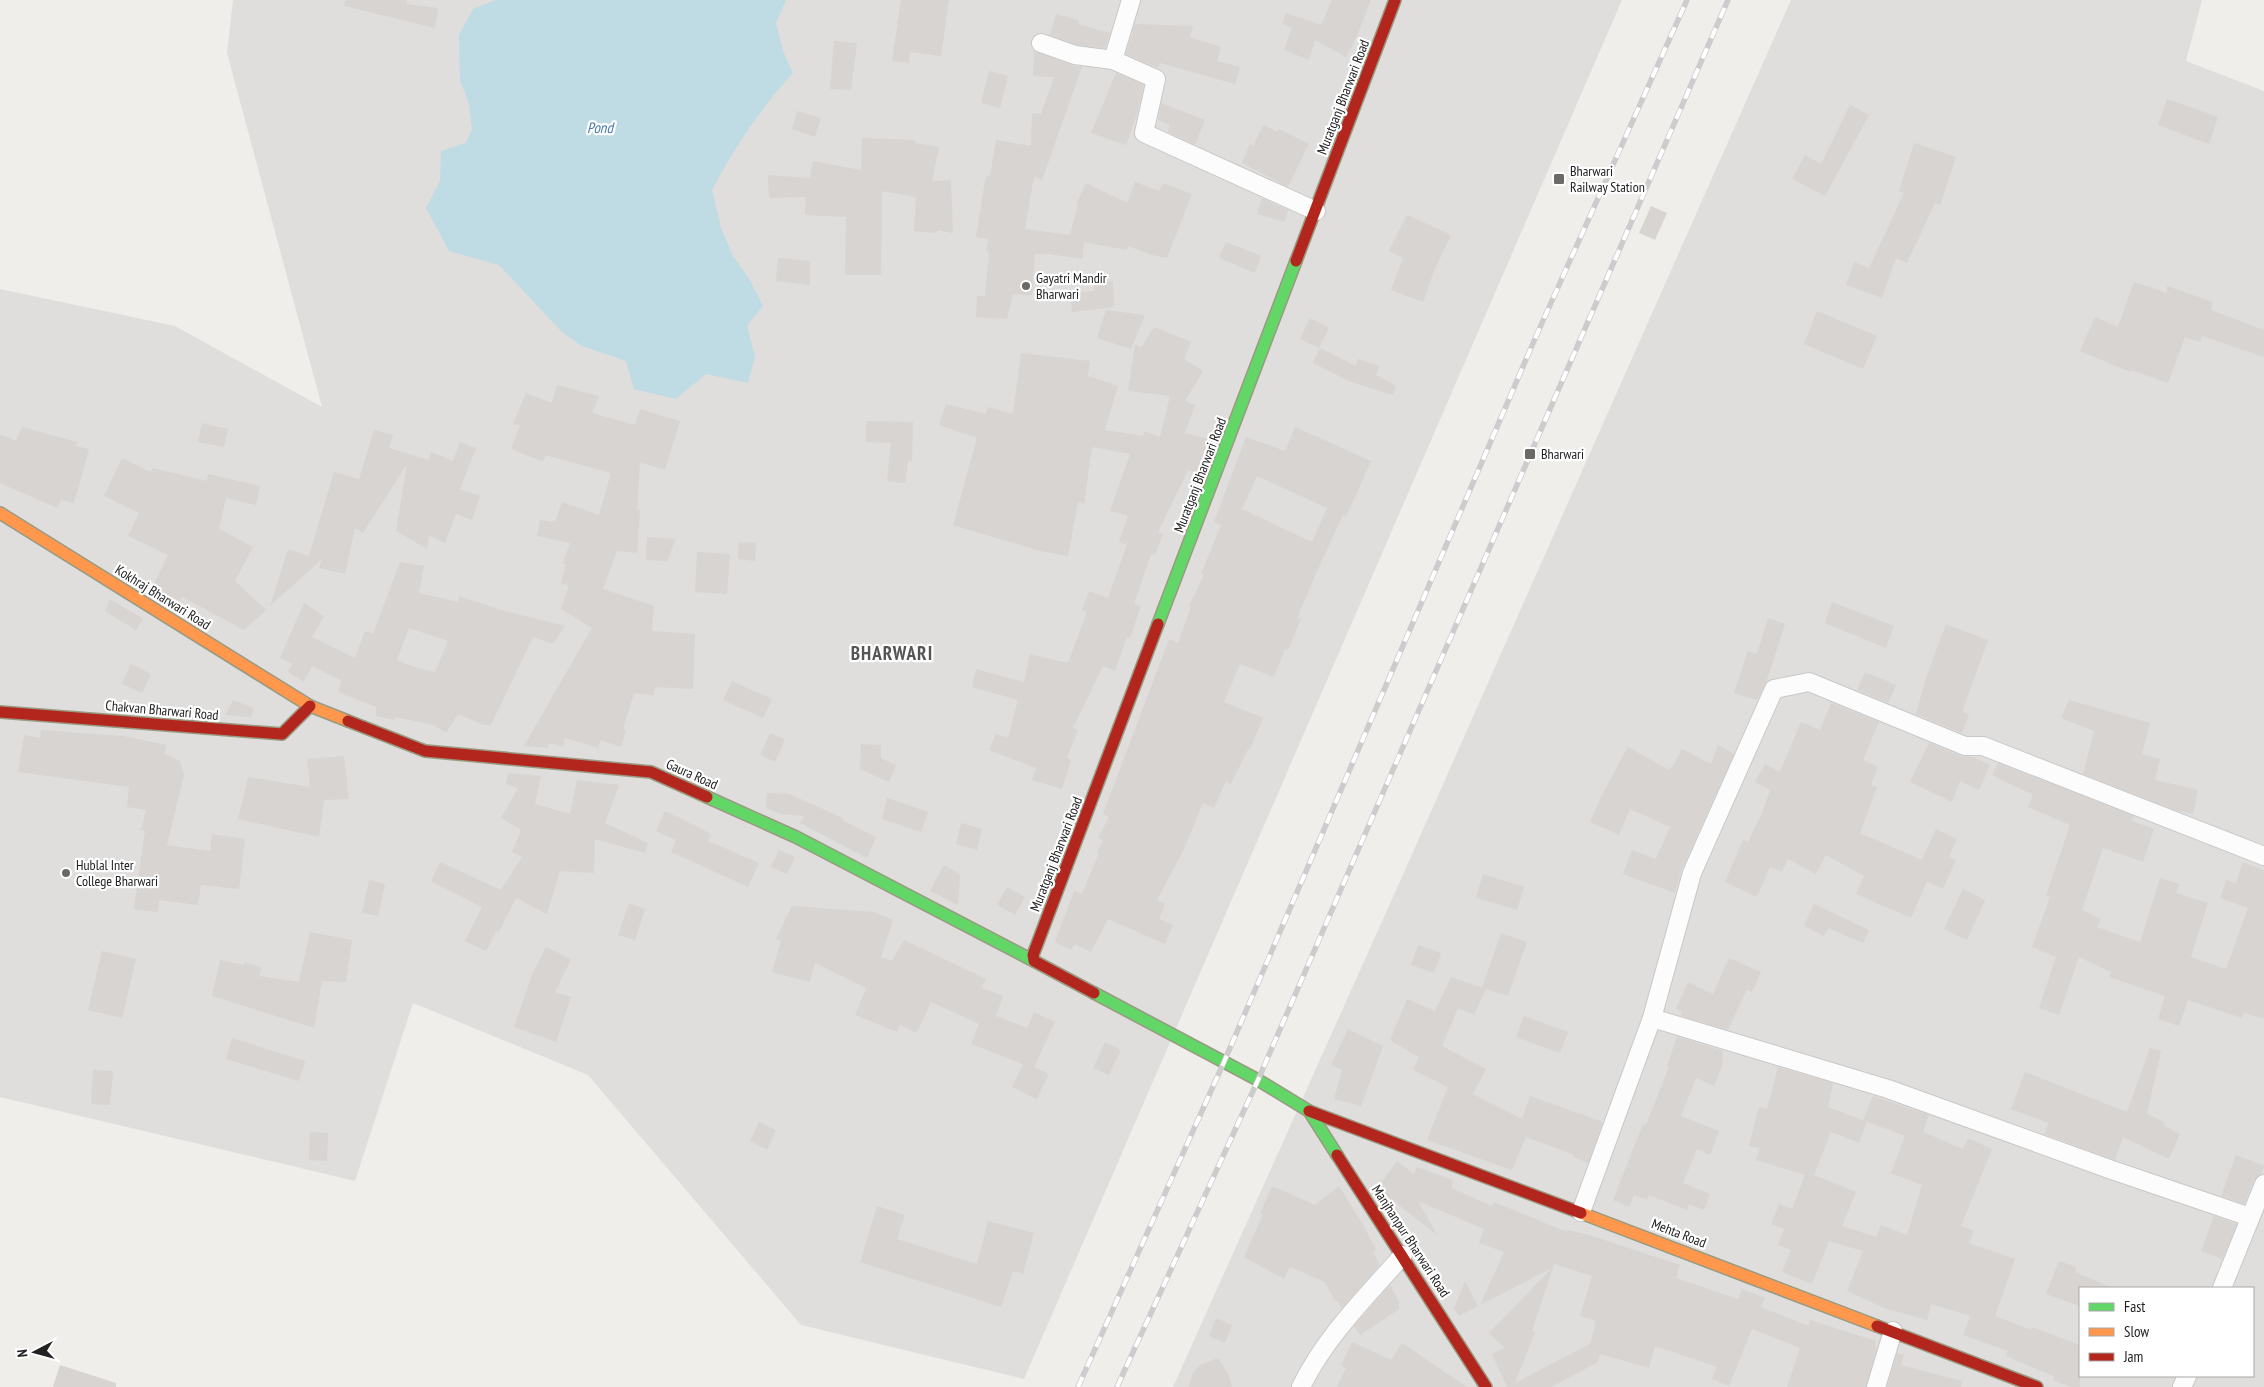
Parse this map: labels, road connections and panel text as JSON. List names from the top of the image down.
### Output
{
  "streets": {
    "street": [
      "Muratganj Bharwari Road",
      "Kokhraj Bharwari Road",
      "Chakvan Bharwari Road",
      "Gaura Road",
      "Mehta Road",
      "Manjhanpur Bharwari Road"
    ]
  },
  "crossings": [
    ["Muratganj Bharwari Road", "Gaura Road"],
    ["Kokhraj Bharwari Road", "Chakvan Bharwari Road"],
    ["Kokhraj Bharwari Road", "Gaura Road"],
    ["Chakvan Bharwari Road", "Gaura Road"],
    ["Gaura Road", "Mehta Road"],
    ["Gaura Road", "Manjhanpur Bharwari Road"],
    ["Mehta Road", "Manjhanpur Bharwari Road"]
  ],
  "districts": ["BHARWARI"],
  "water": ["Pond"],
  "places": {
    "transit": ["Bharwari Railway Station", "Bharwari"],
    "other": ["Gayatri Mandir Bharwari", "Hublal Inter College Bharwari"]
  },
  "legend": ["Fast", "Slow", "Jam"],
  "north": "left"
}
